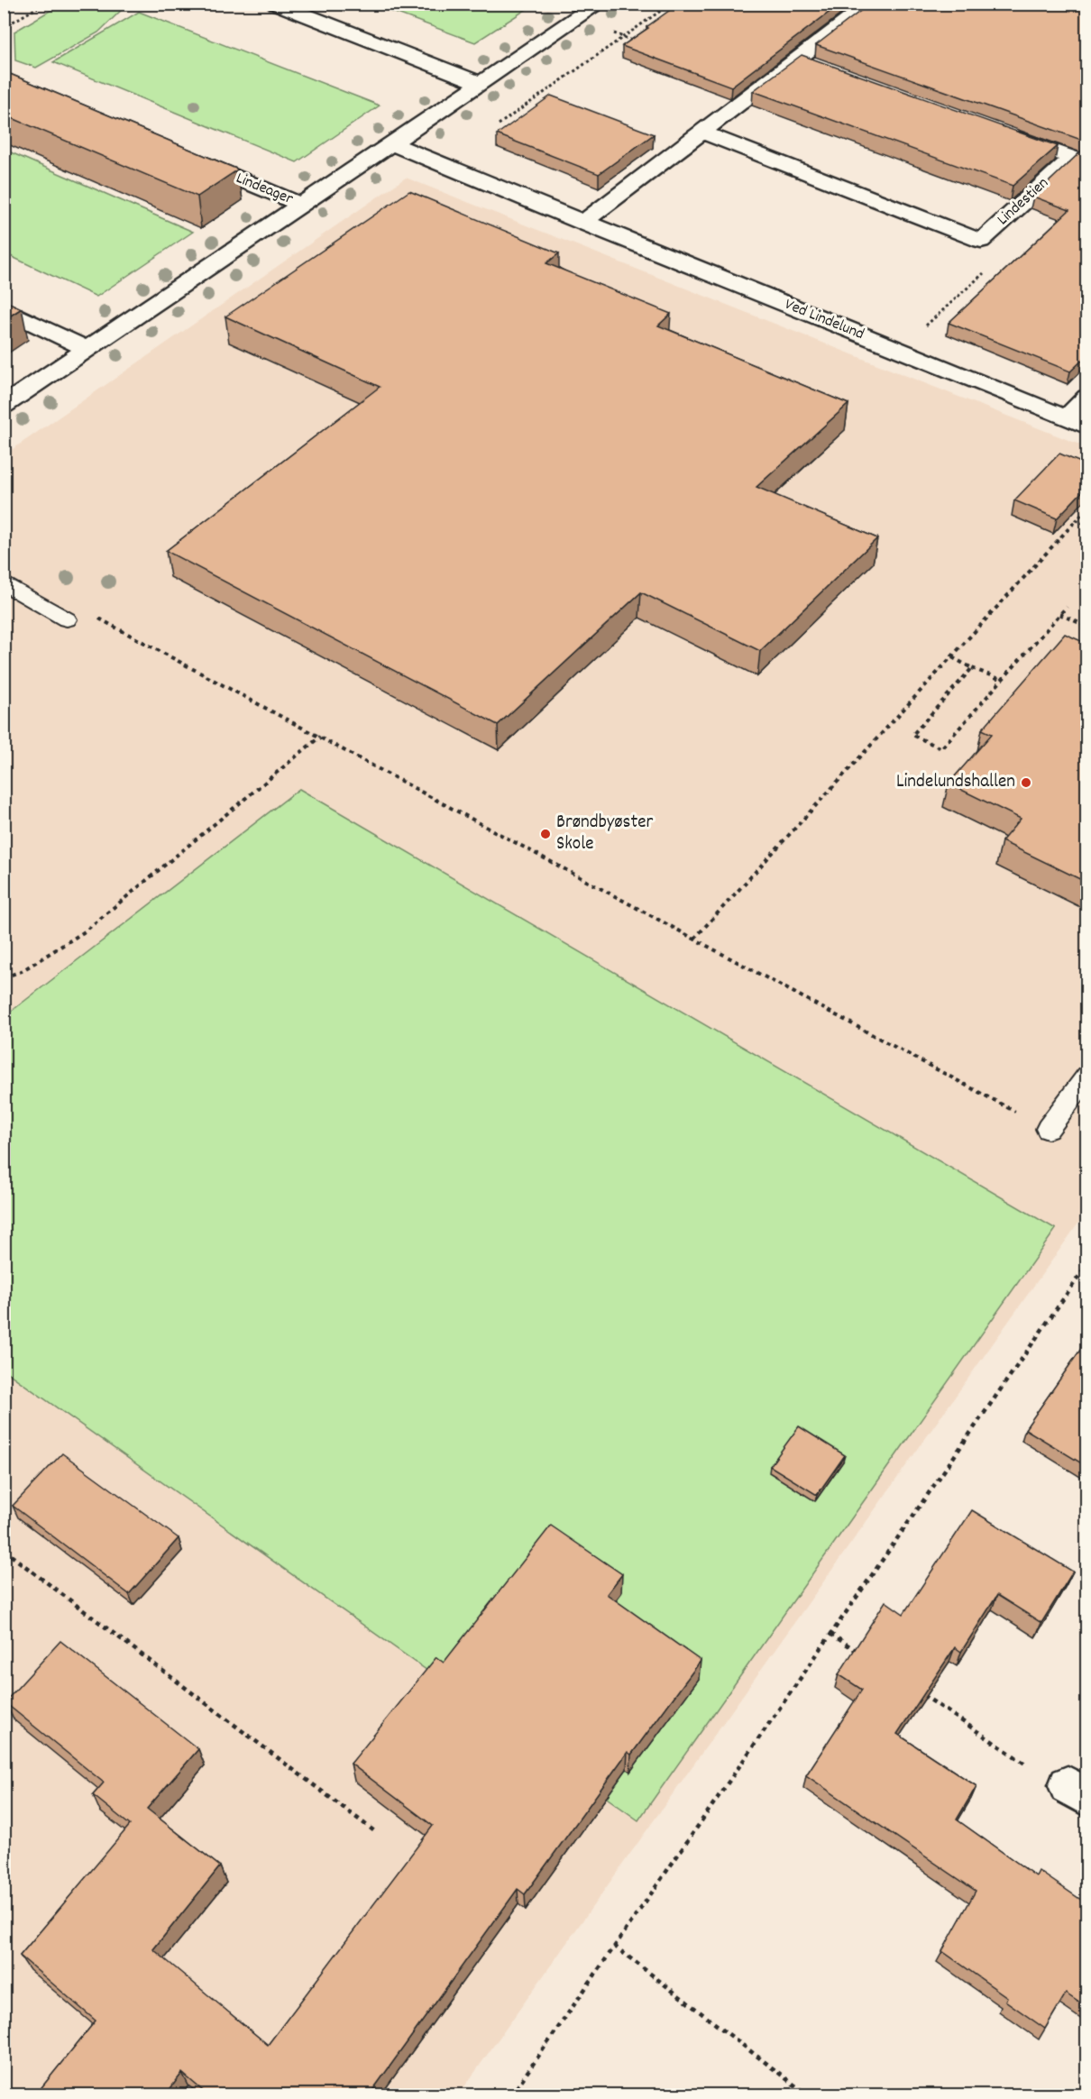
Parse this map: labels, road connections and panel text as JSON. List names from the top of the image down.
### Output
{
  "streets": {
    "street": ["Lindeager", "Lindestien", "Ved Lindelund"]
  },
  "crossings": [
    ["Lindeager", "Ved Lindelund"]
  ],
  "places": ["Lindelundshallen", "Brøndbyøster Skole"]
}
